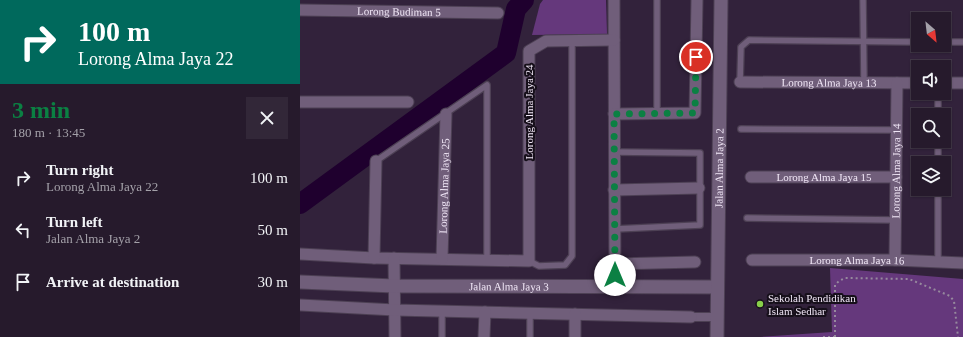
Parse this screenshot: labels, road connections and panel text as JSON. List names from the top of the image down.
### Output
{
  "streets": {
    "street": [
      "Lorong Budiman 5",
      "Lorong Alma Jaya 13",
      "Lorong Alma Jaya 24",
      "Jalan Alma Jaya 2",
      "Lorong Alma Jaya 14",
      "Lorong Alma Jaya 15",
      "Lorong Alma Jaya 25",
      "Lorong Alma Jaya 16",
      "Jalan Alma Jaya 3"
    ]
  },
  "crossings": [
    ["Lorong Alma Jaya 13", "Lorong Alma Jaya 14"],
    ["Jalan Alma Jaya 2", "Jalan Alma Jaya 3"],
    ["Lorong Alma Jaya 14", "Lorong Alma Jaya 15"],
    ["Lorong Alma Jaya 14", "Lorong Alma Jaya 16"]
  ],
  "places": ["Sekolah Pendidikan Islam Sedhar"],
  "north": "bottom right",
  "page": {
    "turn": ["100 m", "Lorong Alma Jaya 22"],
    "heading": ["3 min", "180 m · 13:45"],
    "list": [
      {
        "name": "Turn right",
        "note": "Lorong Alma Jaya 22",
        "value": "100 m"
      },
      {
        "name": "Turn left",
        "note": "Jalan Alma Jaya 2",
        "value": "50 m"
      },
      {
        "name": "Arrive at destination",
        "value": "30 m"
      }
    ]
  }
}
